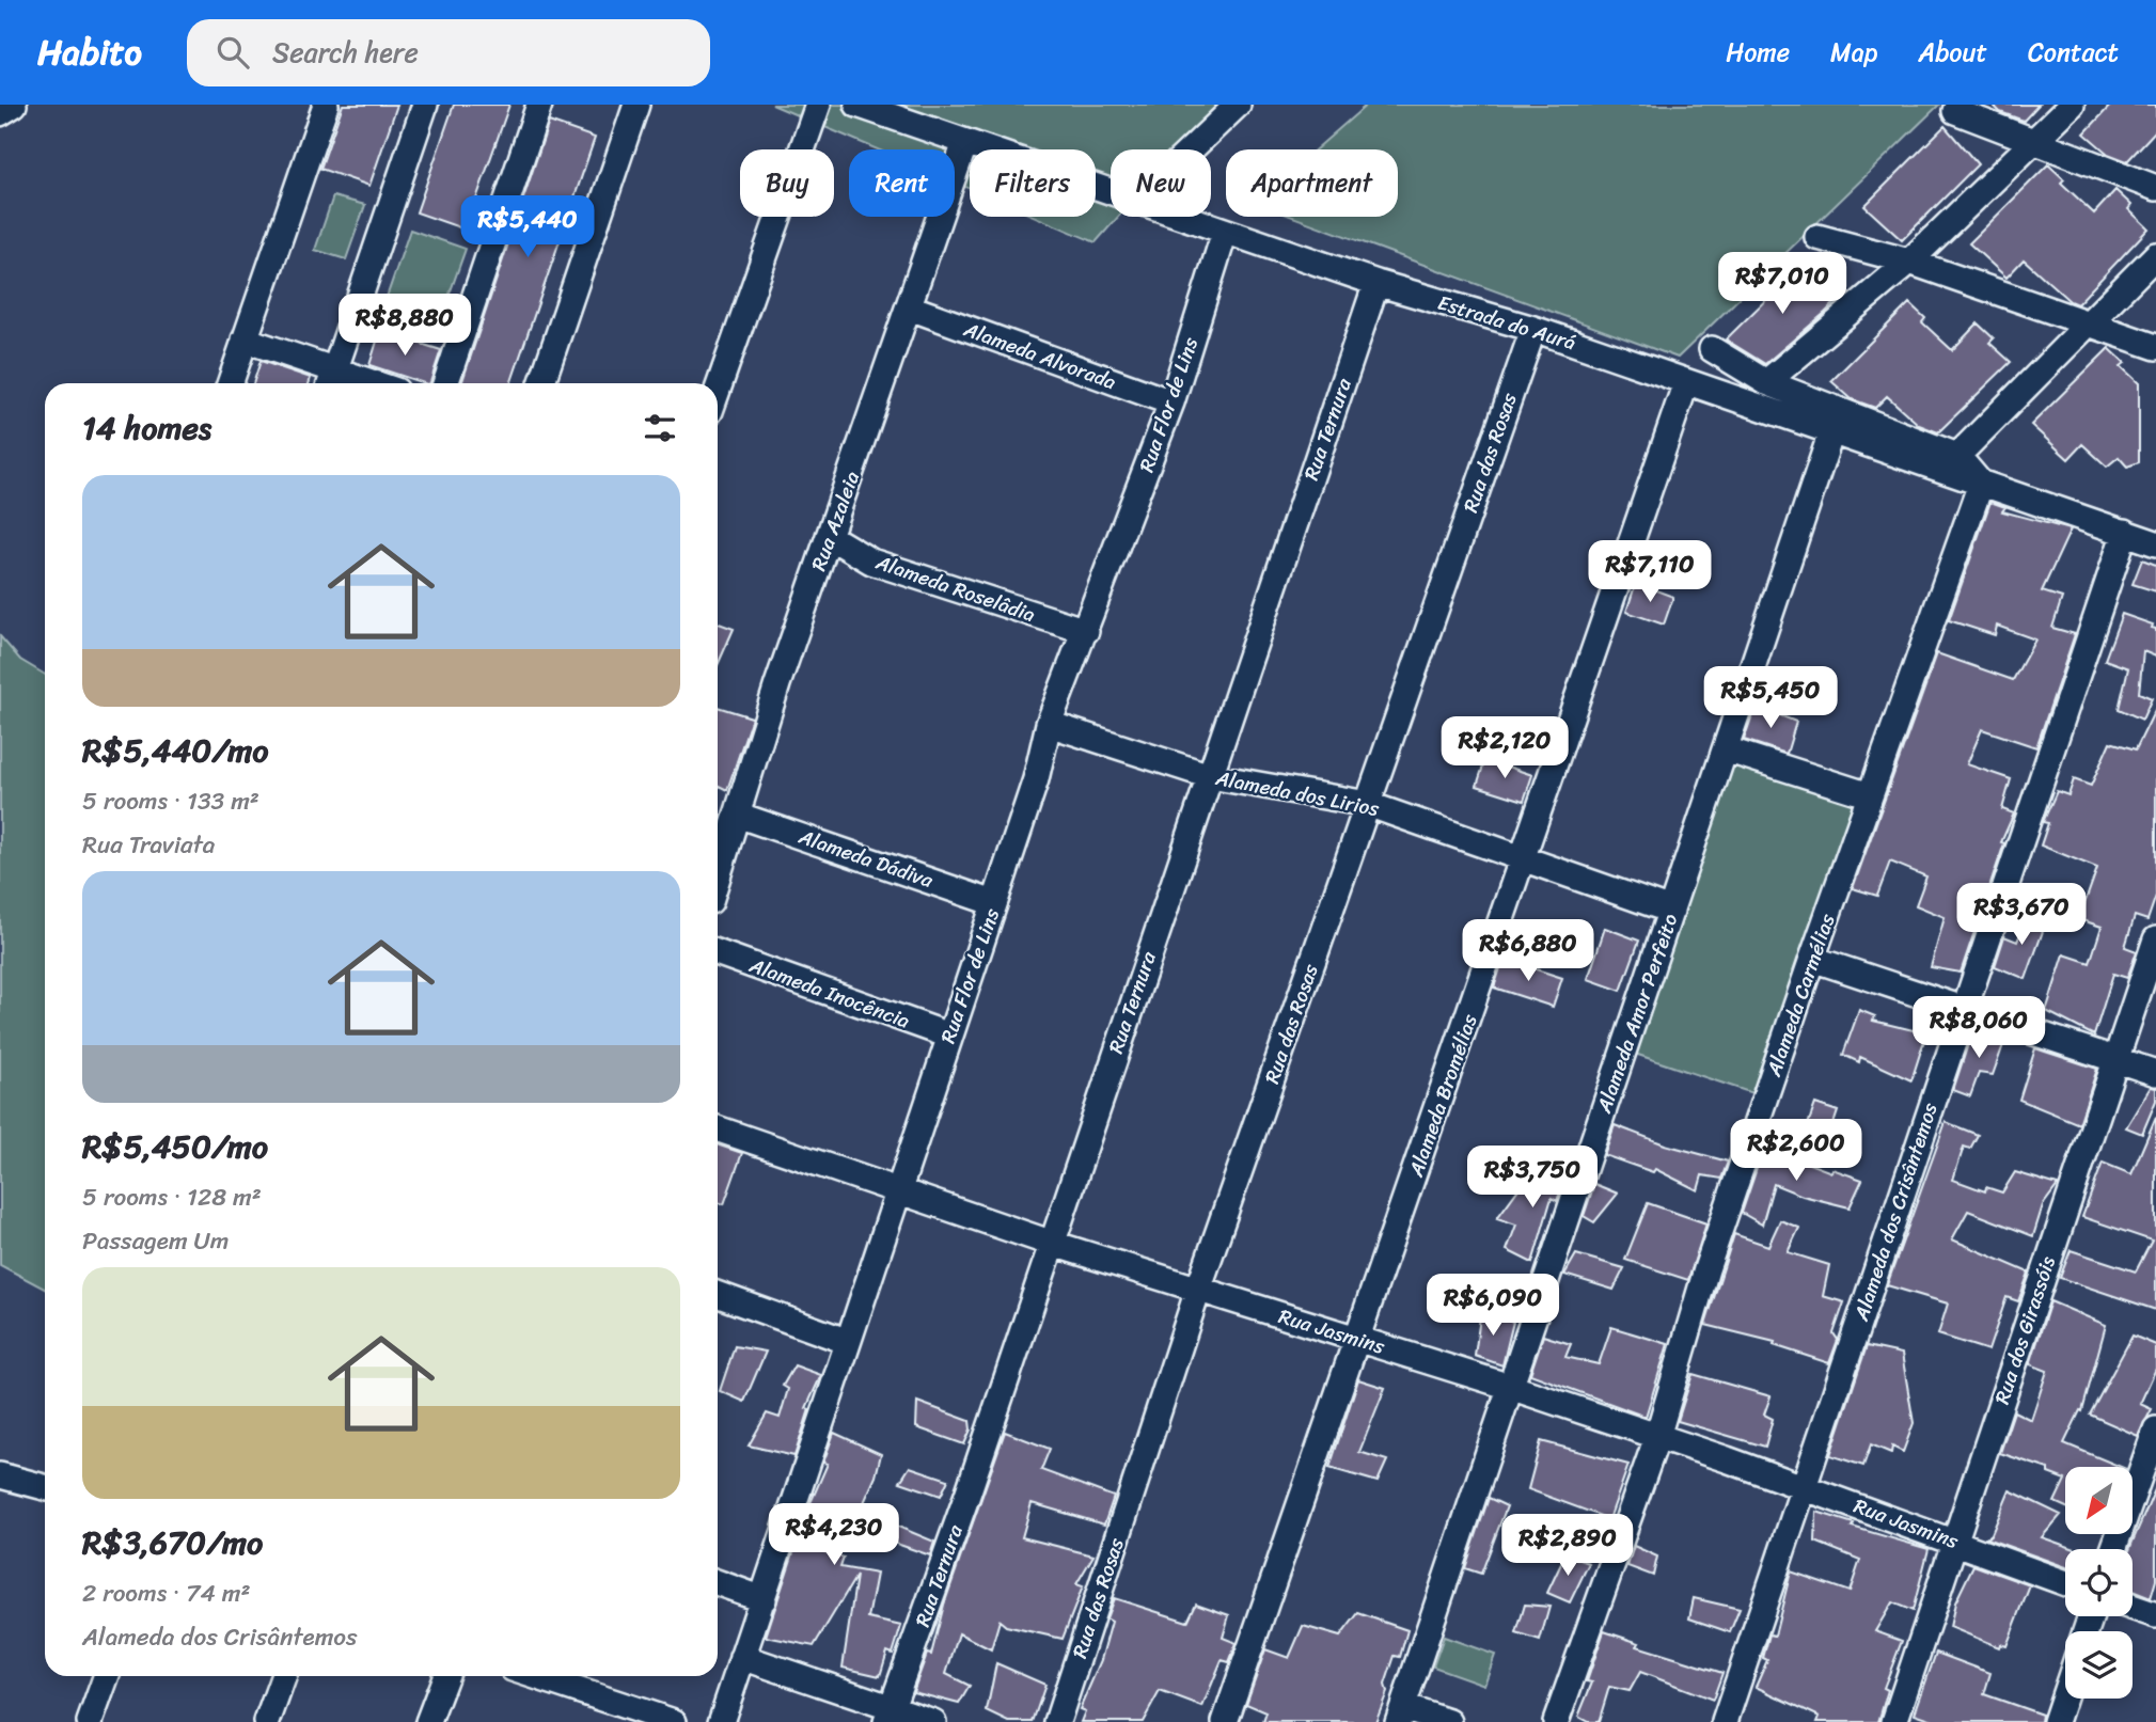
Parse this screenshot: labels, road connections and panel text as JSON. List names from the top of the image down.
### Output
{
  "streets": {
    "street": [
      "Estrada do Aurá",
      "Alameda Alvorada",
      "Rua Flor de Lins",
      "Rua Ternura",
      "Rua das Rosas",
      "Rua Azaleia",
      "Alameda Roselâdia",
      "Alameda dos Lirios",
      "Alameda Dádiva",
      "Alameda Inocência",
      "Alameda Carmélias",
      "Alameda Amor Perfeito",
      "Alameda Bromélias",
      "Alameda dos Crisântemos",
      "Rua dos Girassóis",
      "Rua Jasmins"
    ]
  },
  "crossings": [
    ["Estrada do Aurá", "Rua Flor de Lins"],
    ["Estrada do Aurá", "Rua Ternura"],
    ["Estrada do Aurá", "Rua das Rosas"],
    ["Estrada do Aurá", "Rua Azaleia"],
    ["Estrada do Aurá", "Alameda Carmélias"],
    ["Estrada do Aurá", "Alameda Amor Perfeito"],
    ["Estrada do Aurá", "Alameda Bromélias"],
    ["Estrada do Aurá", "Alameda dos Crisântemos"],
    ["Alameda Alvorada", "Rua Flor de Lins"],
    ["Alameda Alvorada", "Rua Azaleia"],
    ["Rua Flor de Lins", "Alameda Roselâdia"],
    ["Rua Flor de Lins", "Alameda dos Lirios"],
    ["Rua Flor de Lins", "Alameda Dádiva"],
    ["Rua Flor de Lins", "Alameda Inocência"],
    ["Rua Flor de Lins", "Rua Jasmins"],
    ["Rua Ternura", "Alameda dos Lirios"],
    ["Rua Ternura", "Rua Jasmins"],
    ["Rua das Rosas", "Alameda dos Lirios"],
    ["Rua das Rosas", "Rua Jasmins"],
    ["Rua Azaleia", "Alameda Roselâdia"],
    ["Rua Azaleia", "Alameda Dádiva"],
    ["Alameda dos Lirios", "Alameda Amor Perfeito"],
    ["Alameda dos Lirios", "Alameda Bromélias"],
    ["Alameda Carmélias", "Rua Jasmins"],
    ["Alameda Amor Perfeito", "Rua Jasmins"],
    ["Alameda Bromélias", "Rua Jasmins"],
    ["Alameda dos Crisântemos", "Rua Jasmins"],
    ["Rua dos Girassóis", "Rua Jasmins"]
  ],
  "north": "bottom left",
  "page": {
    "header": "Habito",
    "search": "Search here",
    "nav": [
      "Home",
      "Map",
      "About",
      "Contact"
    ],
    "chip": [
      "Buy",
      "Rent",
      "Filters",
      "New",
      "Apartment"
    ],
    "price": [
      "R$5,440",
      "R$7,010",
      "R$8,880",
      "R$7,110",
      "R$5,450",
      "R$2,120",
      "R$3,670",
      "R$6,880",
      "R$8,060",
      "R$2,600",
      "R$3,750",
      "R$6,090",
      "R$4,230",
      "R$2,890"
    ],
    "heading": "14 homes",
    "list": [
      {
        "name": "R$5,440/mo",
        "note": "5 rooms · 133 m² · Rua Traviata"
      },
      {
        "name": "R$5,450/mo",
        "note": "5 rooms · 128 m² · Passagem Um"
      },
      {
        "name": "R$3,670/mo",
        "note": "2 rooms · 74 m² · Alameda dos Crisântemos"
      }
    ]
  }
}
